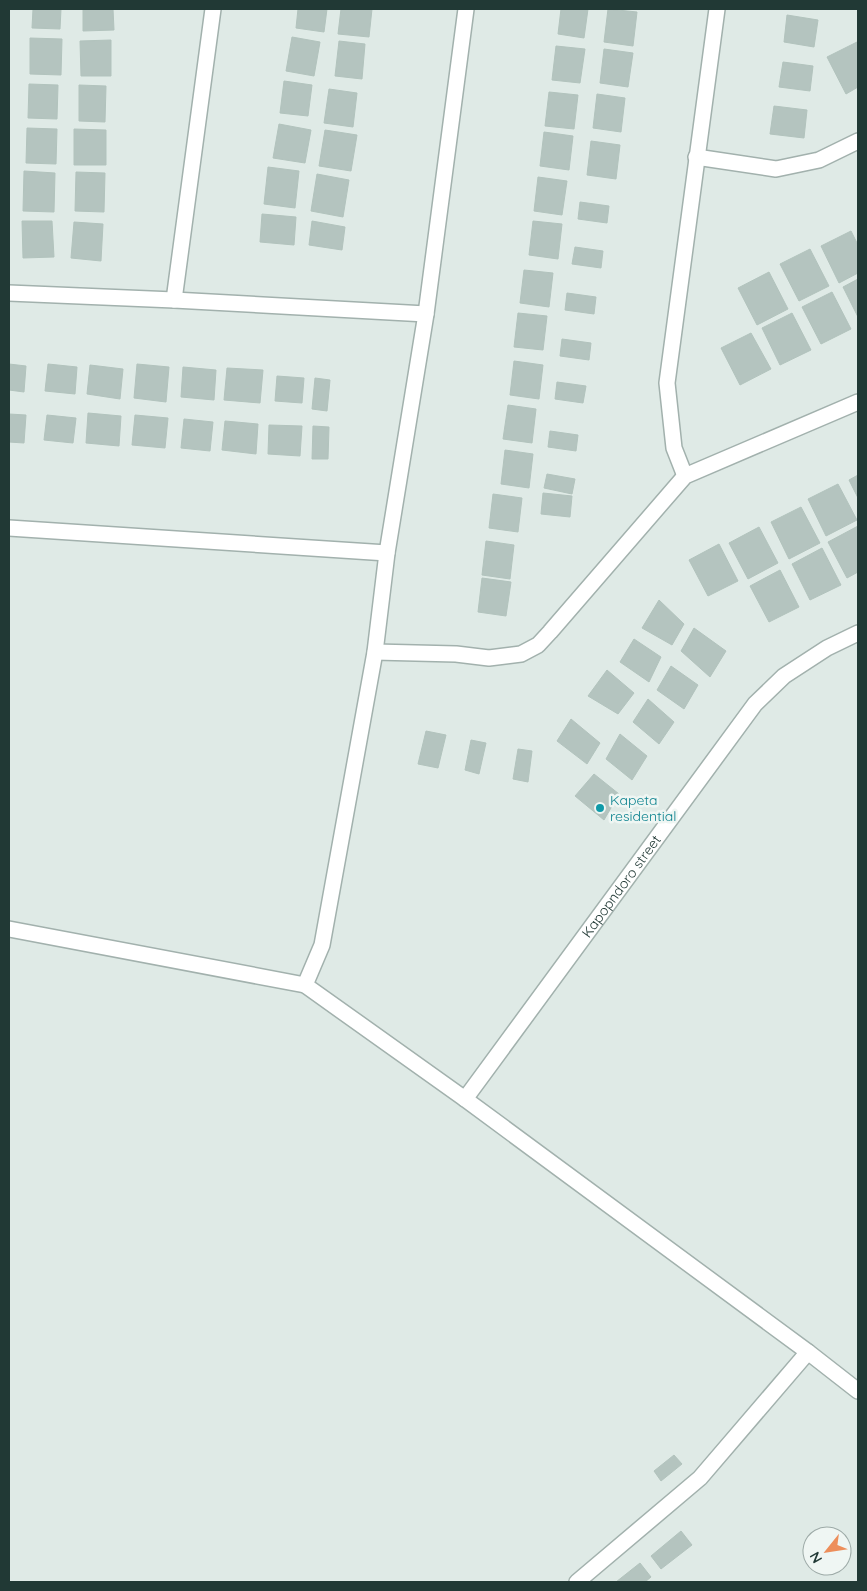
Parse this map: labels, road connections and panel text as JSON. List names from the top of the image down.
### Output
{
  "streets": {
    "street": ["Kapopndoro street"]
  },
  "places": ["Kapeta residential"],
  "north": "bottom left"
}
